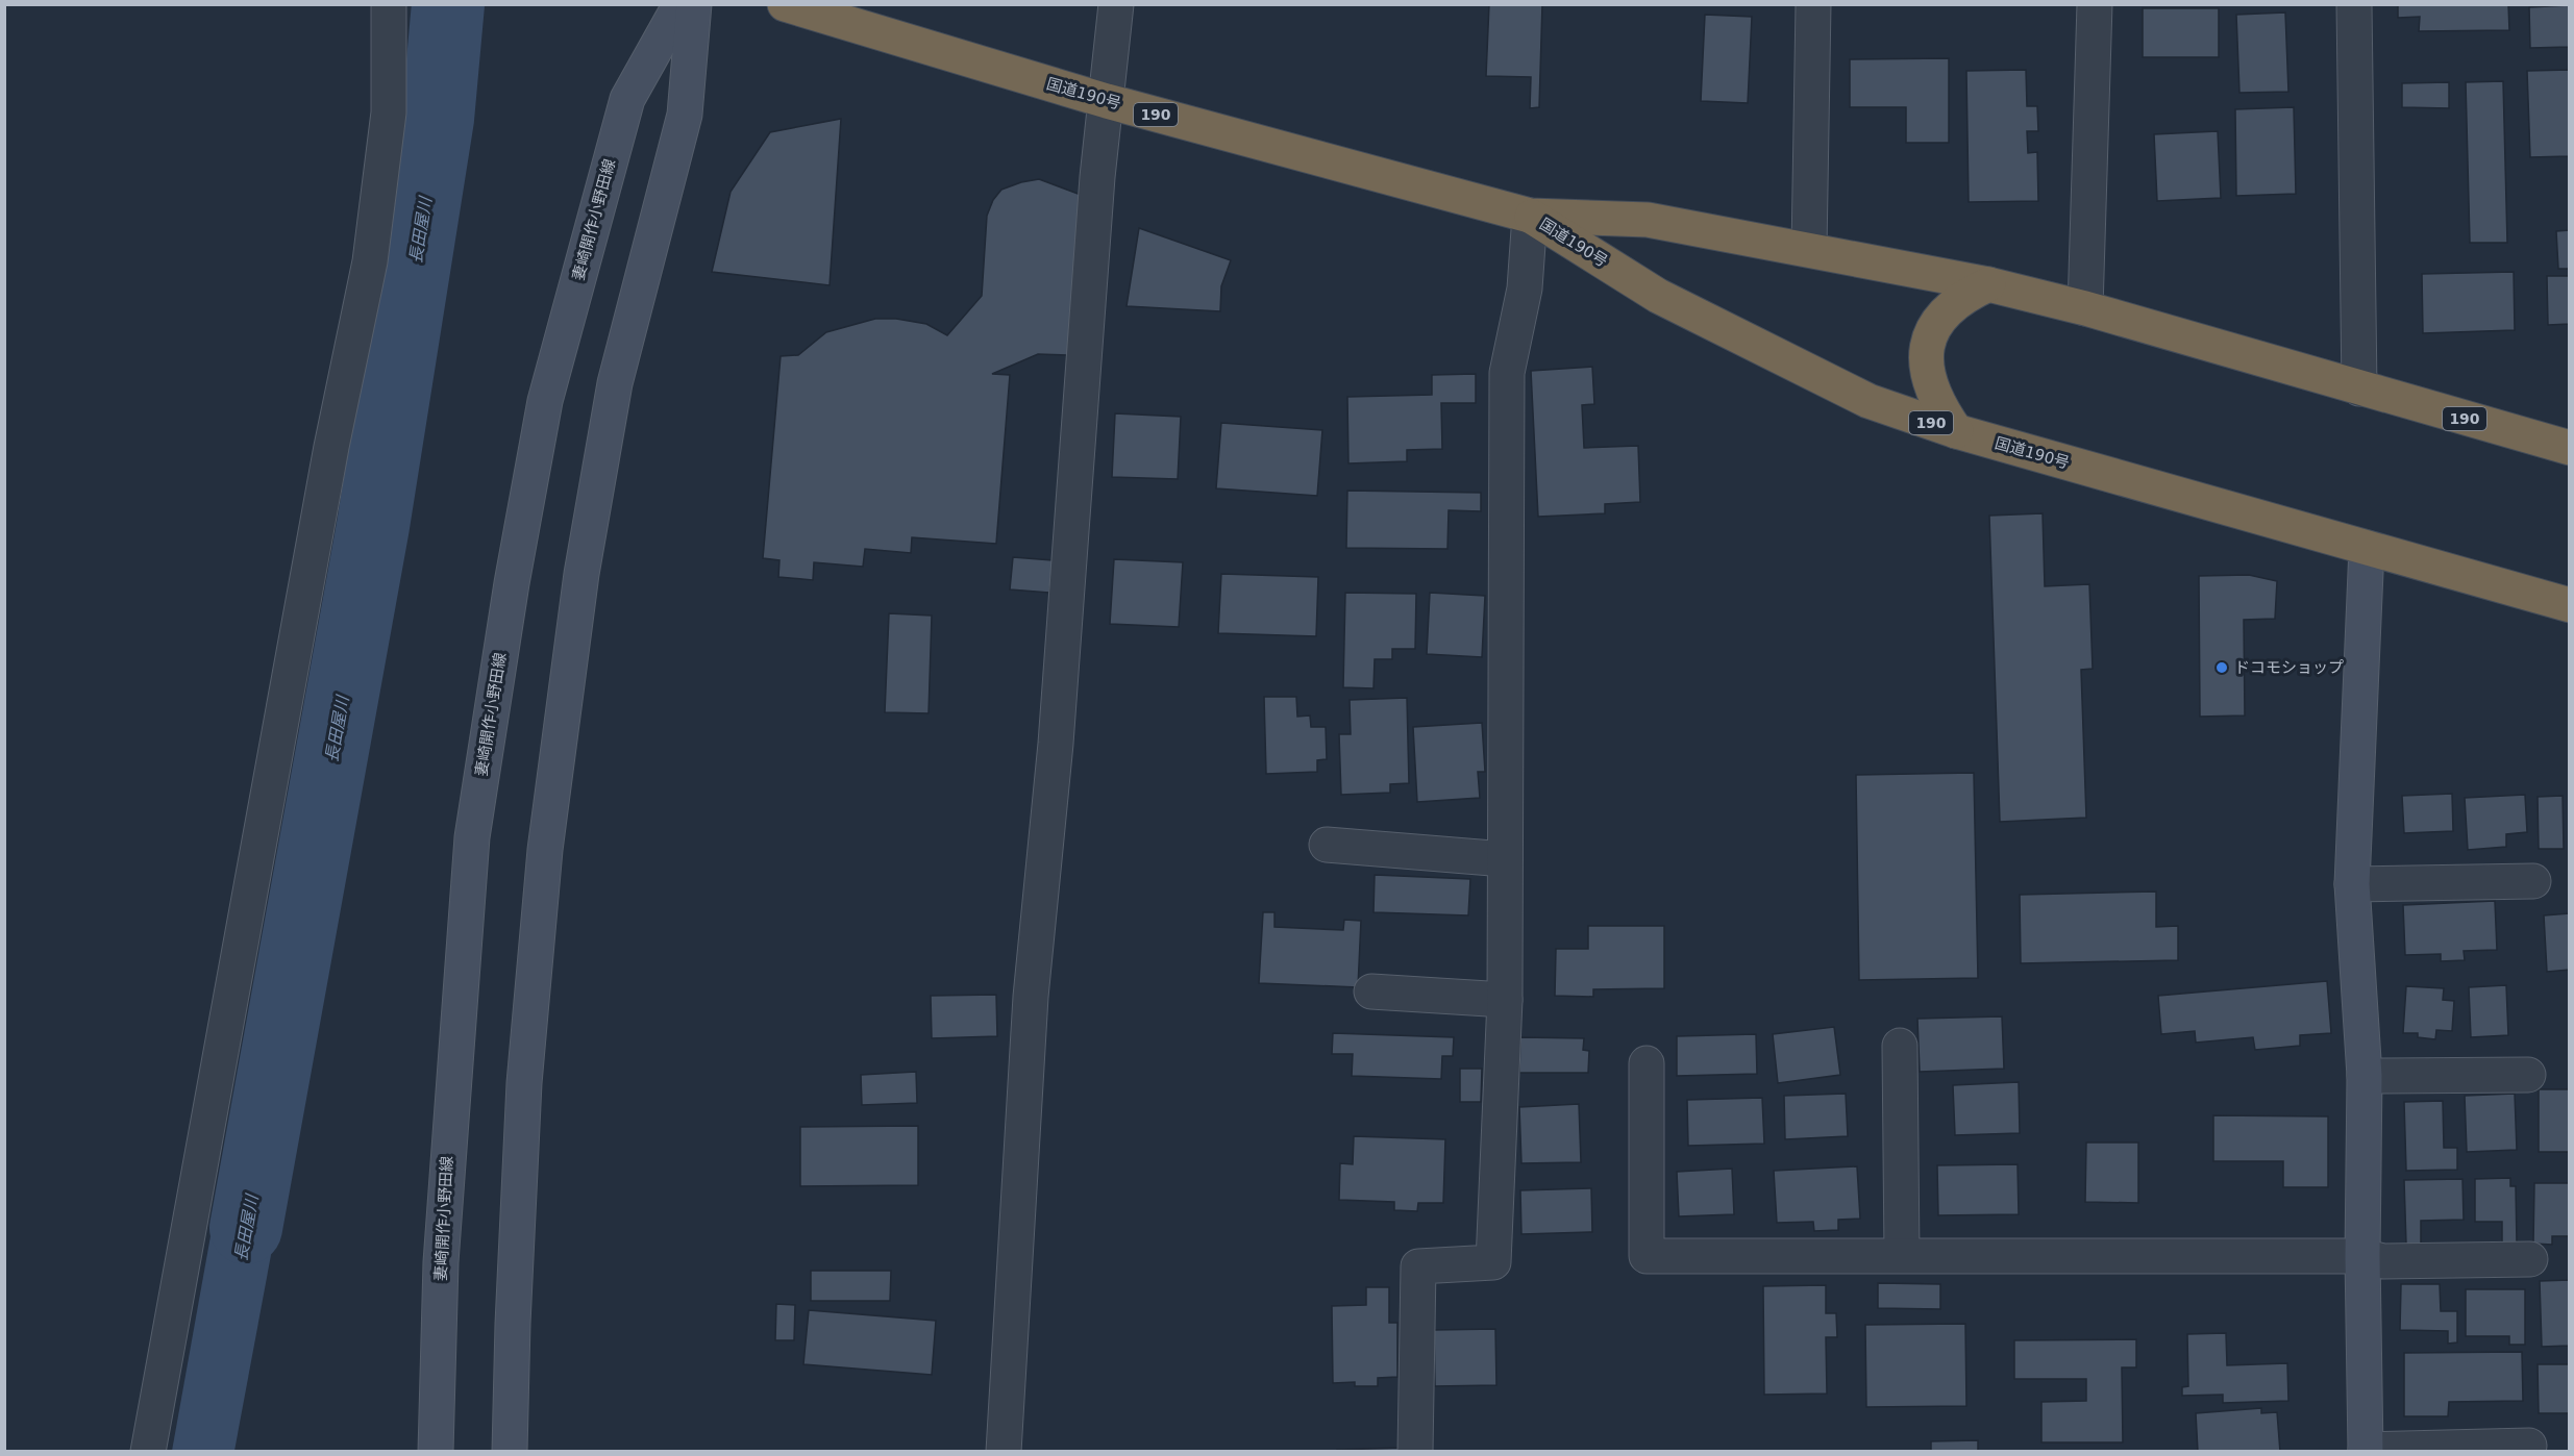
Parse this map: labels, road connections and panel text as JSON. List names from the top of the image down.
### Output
{
  "streets": {
    "highway": ["国道190号", "190"],
    "main road": ["妻崎開作小野田線"]
  },
  "water": ["長田屋川"],
  "places": ["ドコモショップ"]
}
